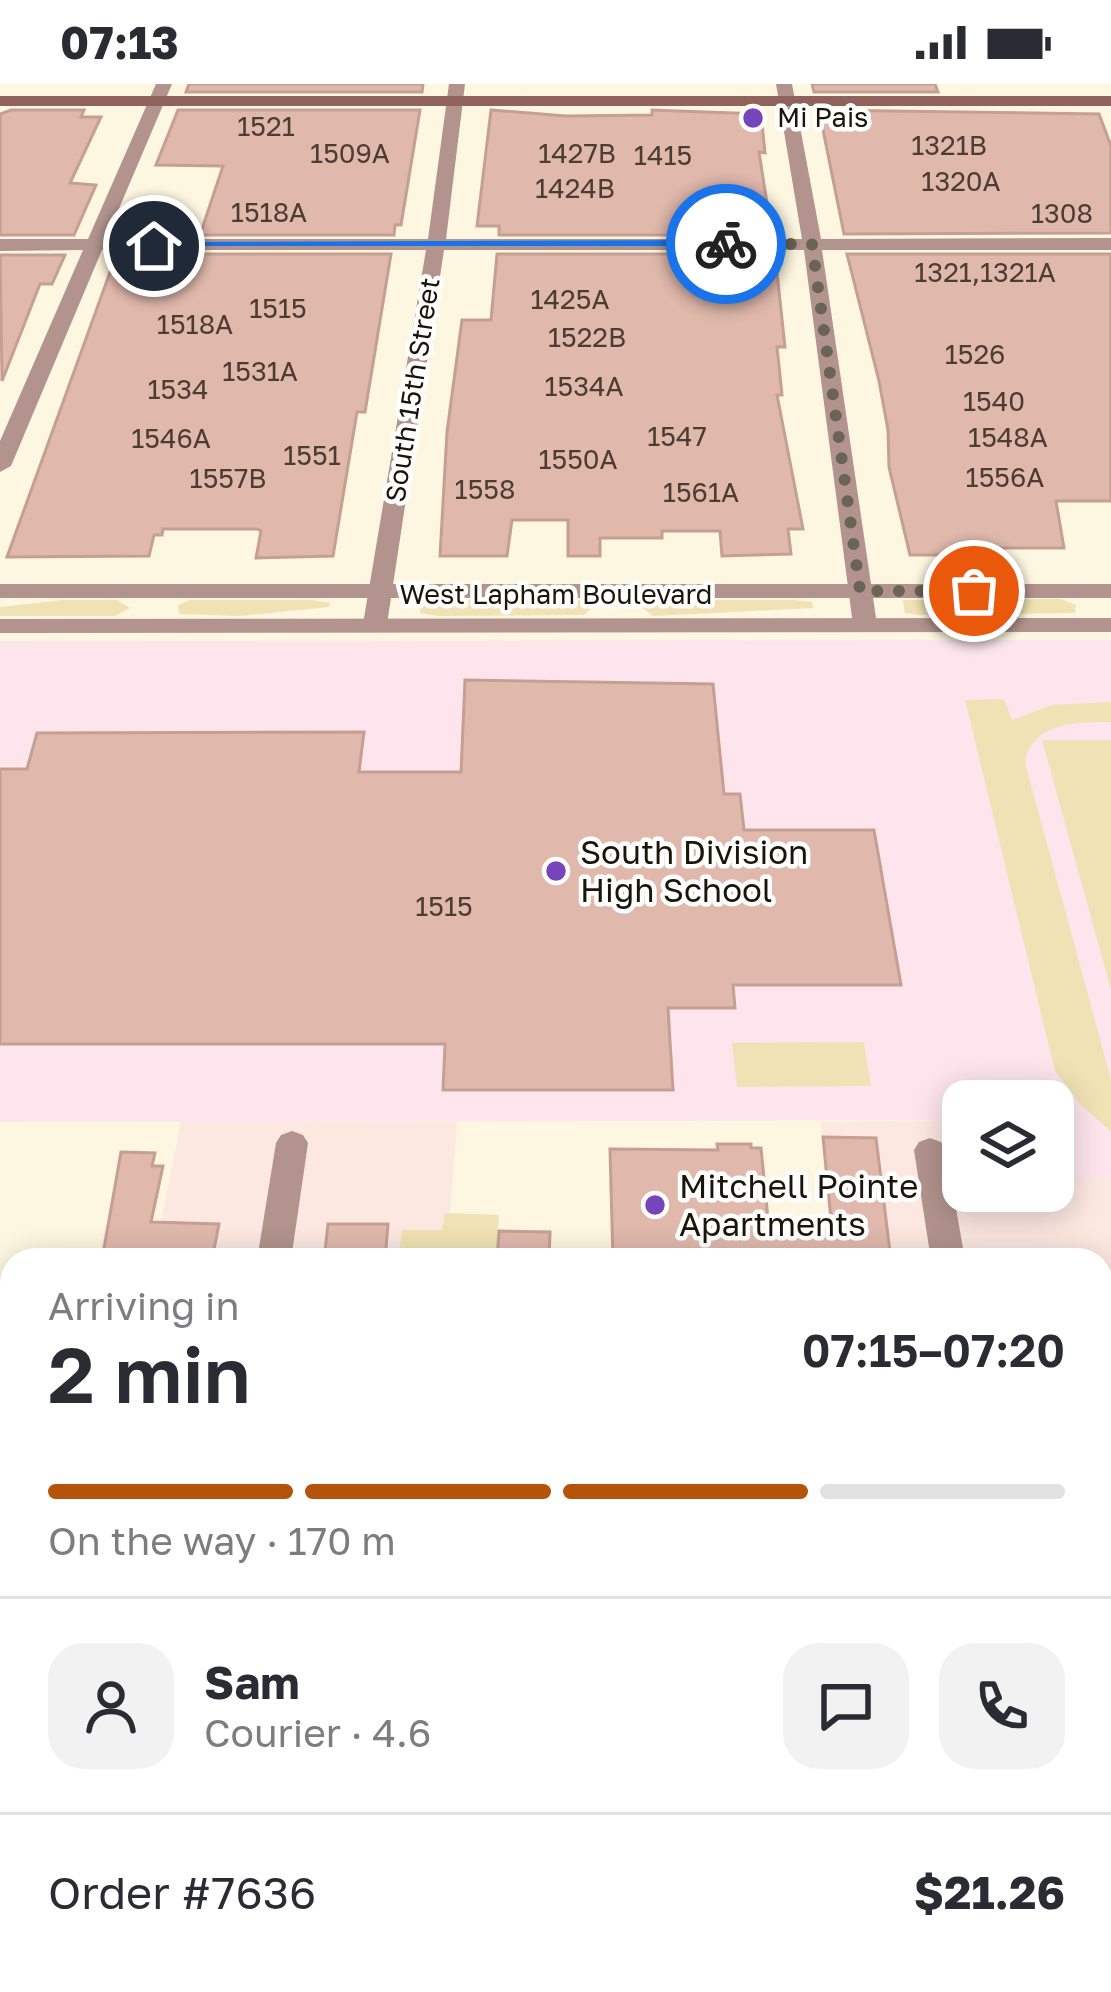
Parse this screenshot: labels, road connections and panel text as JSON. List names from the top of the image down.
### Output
{
  "streets": {
    "street": ["South 15th Street", "West Lapham Boulevard"]
  },
  "crossings": [
    ["South 15th Street", "West Lapham Boulevard"]
  ],
  "places": ["Mi Pais", "South Division High School", "Mitchell Pointe Apartments"],
  "house_numbers": [
    "1521",
    "1321B",
    "1509A",
    "1427B",
    "1415",
    "1320A",
    "1424B",
    "1518A",
    "1308",
    "1321,1321A",
    "1425A",
    "1515",
    "1518A",
    "1522B",
    "1526",
    "1531A",
    "1534A",
    "1534",
    "1540",
    "1547",
    "1548A",
    "1546A",
    "1551",
    "1550A",
    "1556A",
    "1557B",
    "1558",
    "1561A",
    "1515"
  ],
  "page": {
    "status": "07:13",
    "heading": ["2 min", "Arriving in", "07:15–07:20"],
    "panel": [
      "Sam",
      "Courier · 4.6",
      "Order #7636",
      "$21.26"
    ],
    "bar": "On the way · 170 m"
  }
}
